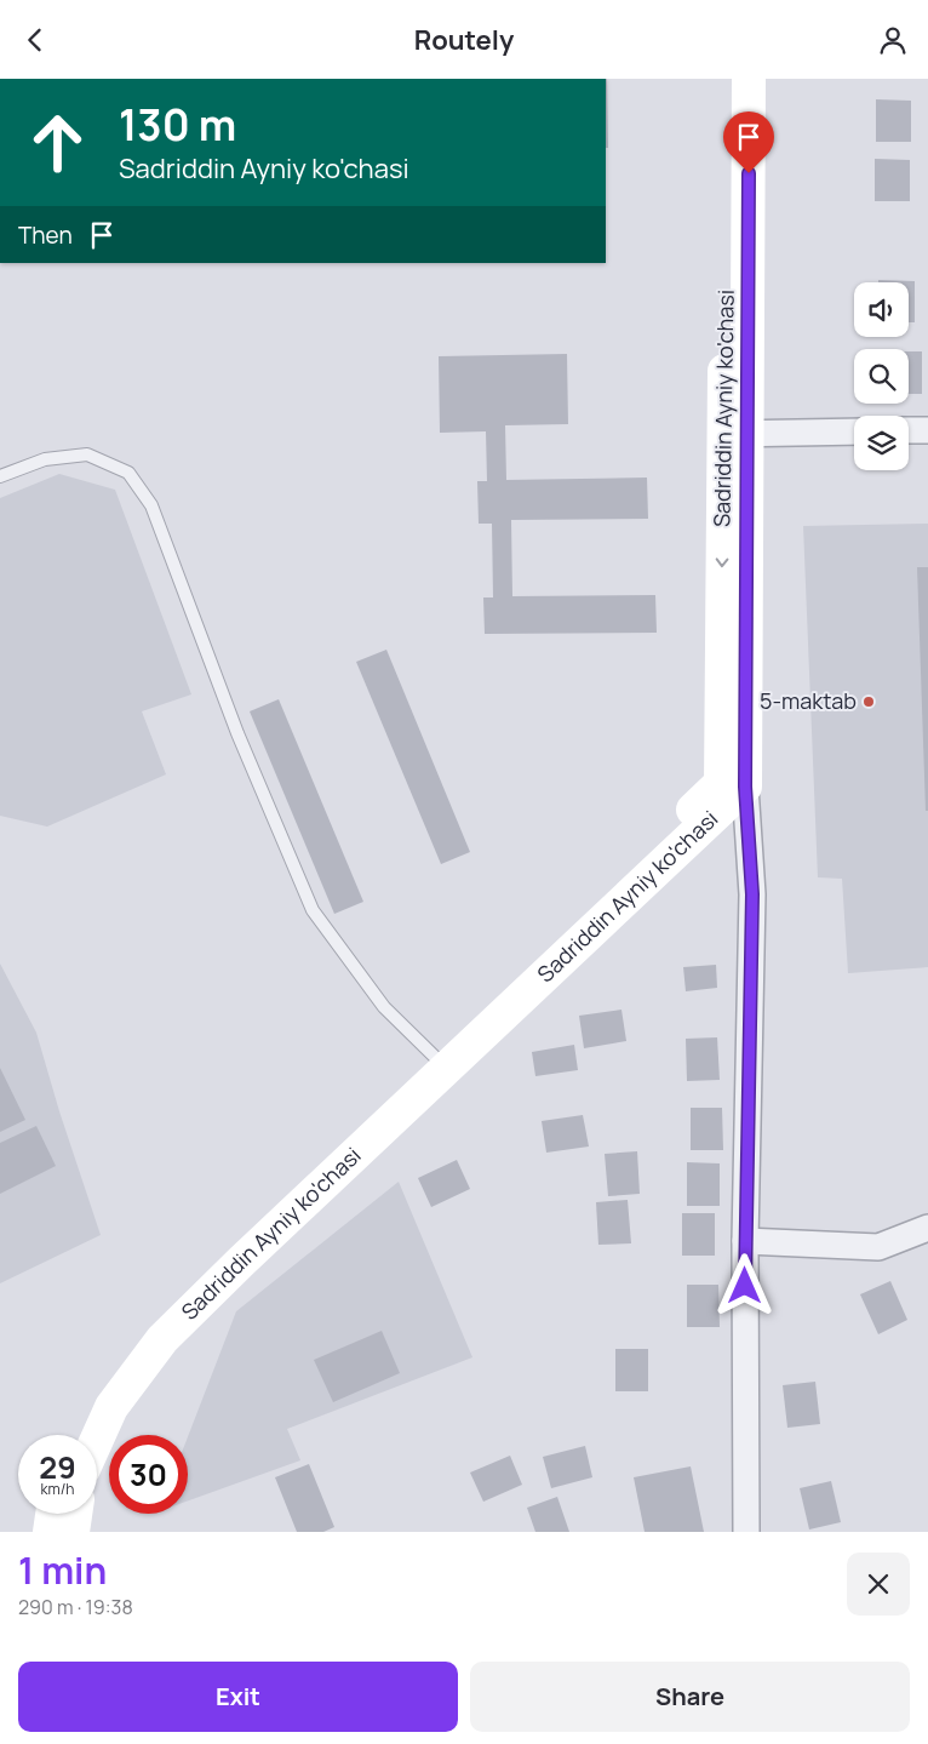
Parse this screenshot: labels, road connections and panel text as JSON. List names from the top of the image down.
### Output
{
  "streets": {
    "main road": ["Sadriddin Ayniy ko'chasi"]
  },
  "places": ["5-maktab"],
  "page": {
    "header": "Routely",
    "turn": ["130 m", "Sadriddin Ayniy ko'chasi"],
    "then": "Then",
    "speed": "29 km/h",
    "limit": "30",
    "heading": ["1 min", "290 m · 19:38"],
    "buttons": ["Exit", "Share"]
  }
}
